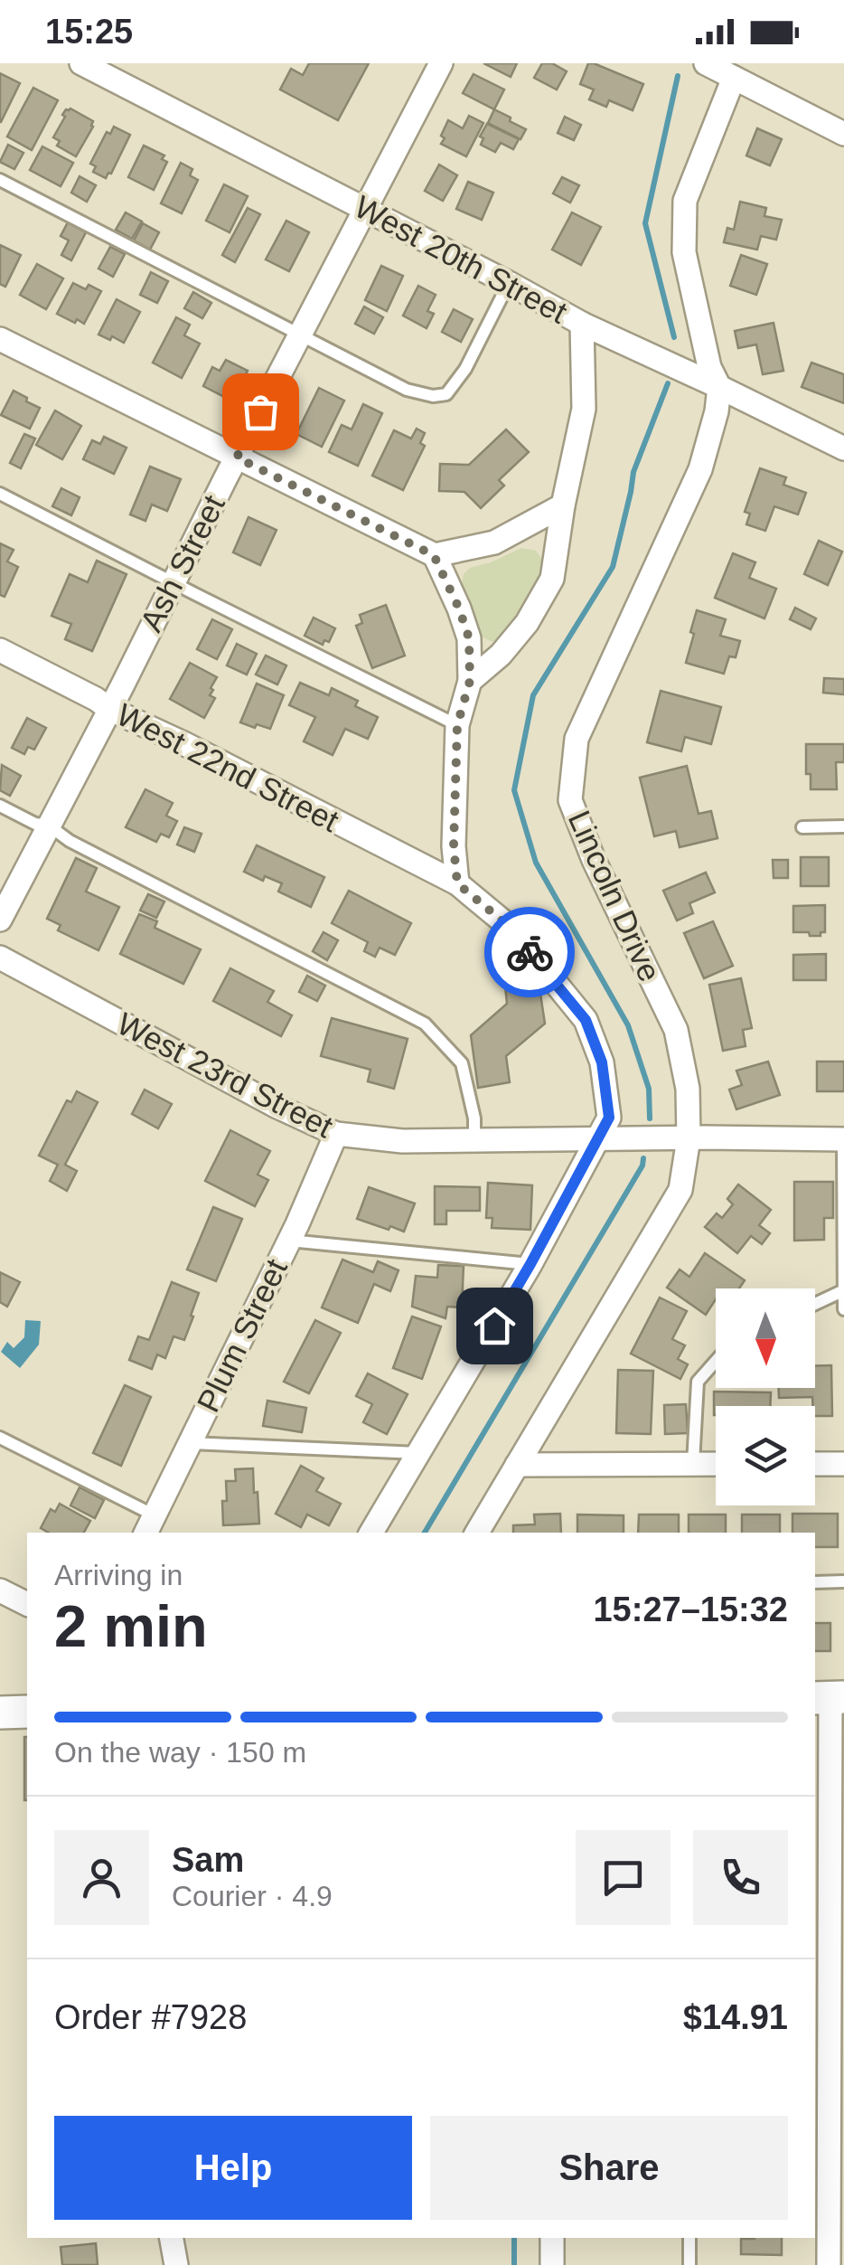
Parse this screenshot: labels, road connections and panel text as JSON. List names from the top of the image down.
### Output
{
  "streets": {
    "street": [
      "West 20th Street",
      "Ash Street",
      "West 22nd Street",
      "Lincoln Drive",
      "West 23rd Street",
      "Plum Street"
    ]
  },
  "crossings": [
    ["West 20th Street", "Ash Street"],
    ["West 20th Street", "Lincoln Drive"],
    ["Ash Street", "West 22nd Street"],
    ["West 22nd Street", "West 23rd Street"],
    ["Lincoln Drive", "West 23rd Street"],
    ["West 23rd Street", "Plum Street"]
  ],
  "north": "bottom",
  "page": {
    "status": "15:25",
    "heading": ["2 min", "Arriving in", "15:27–15:32"],
    "panel": [
      "Sam",
      "Courier · 4.9",
      "Order #7928",
      "$14.91"
    ],
    "bar": "On the way · 150 m",
    "buttons": ["Help", "Share"]
  }
}
